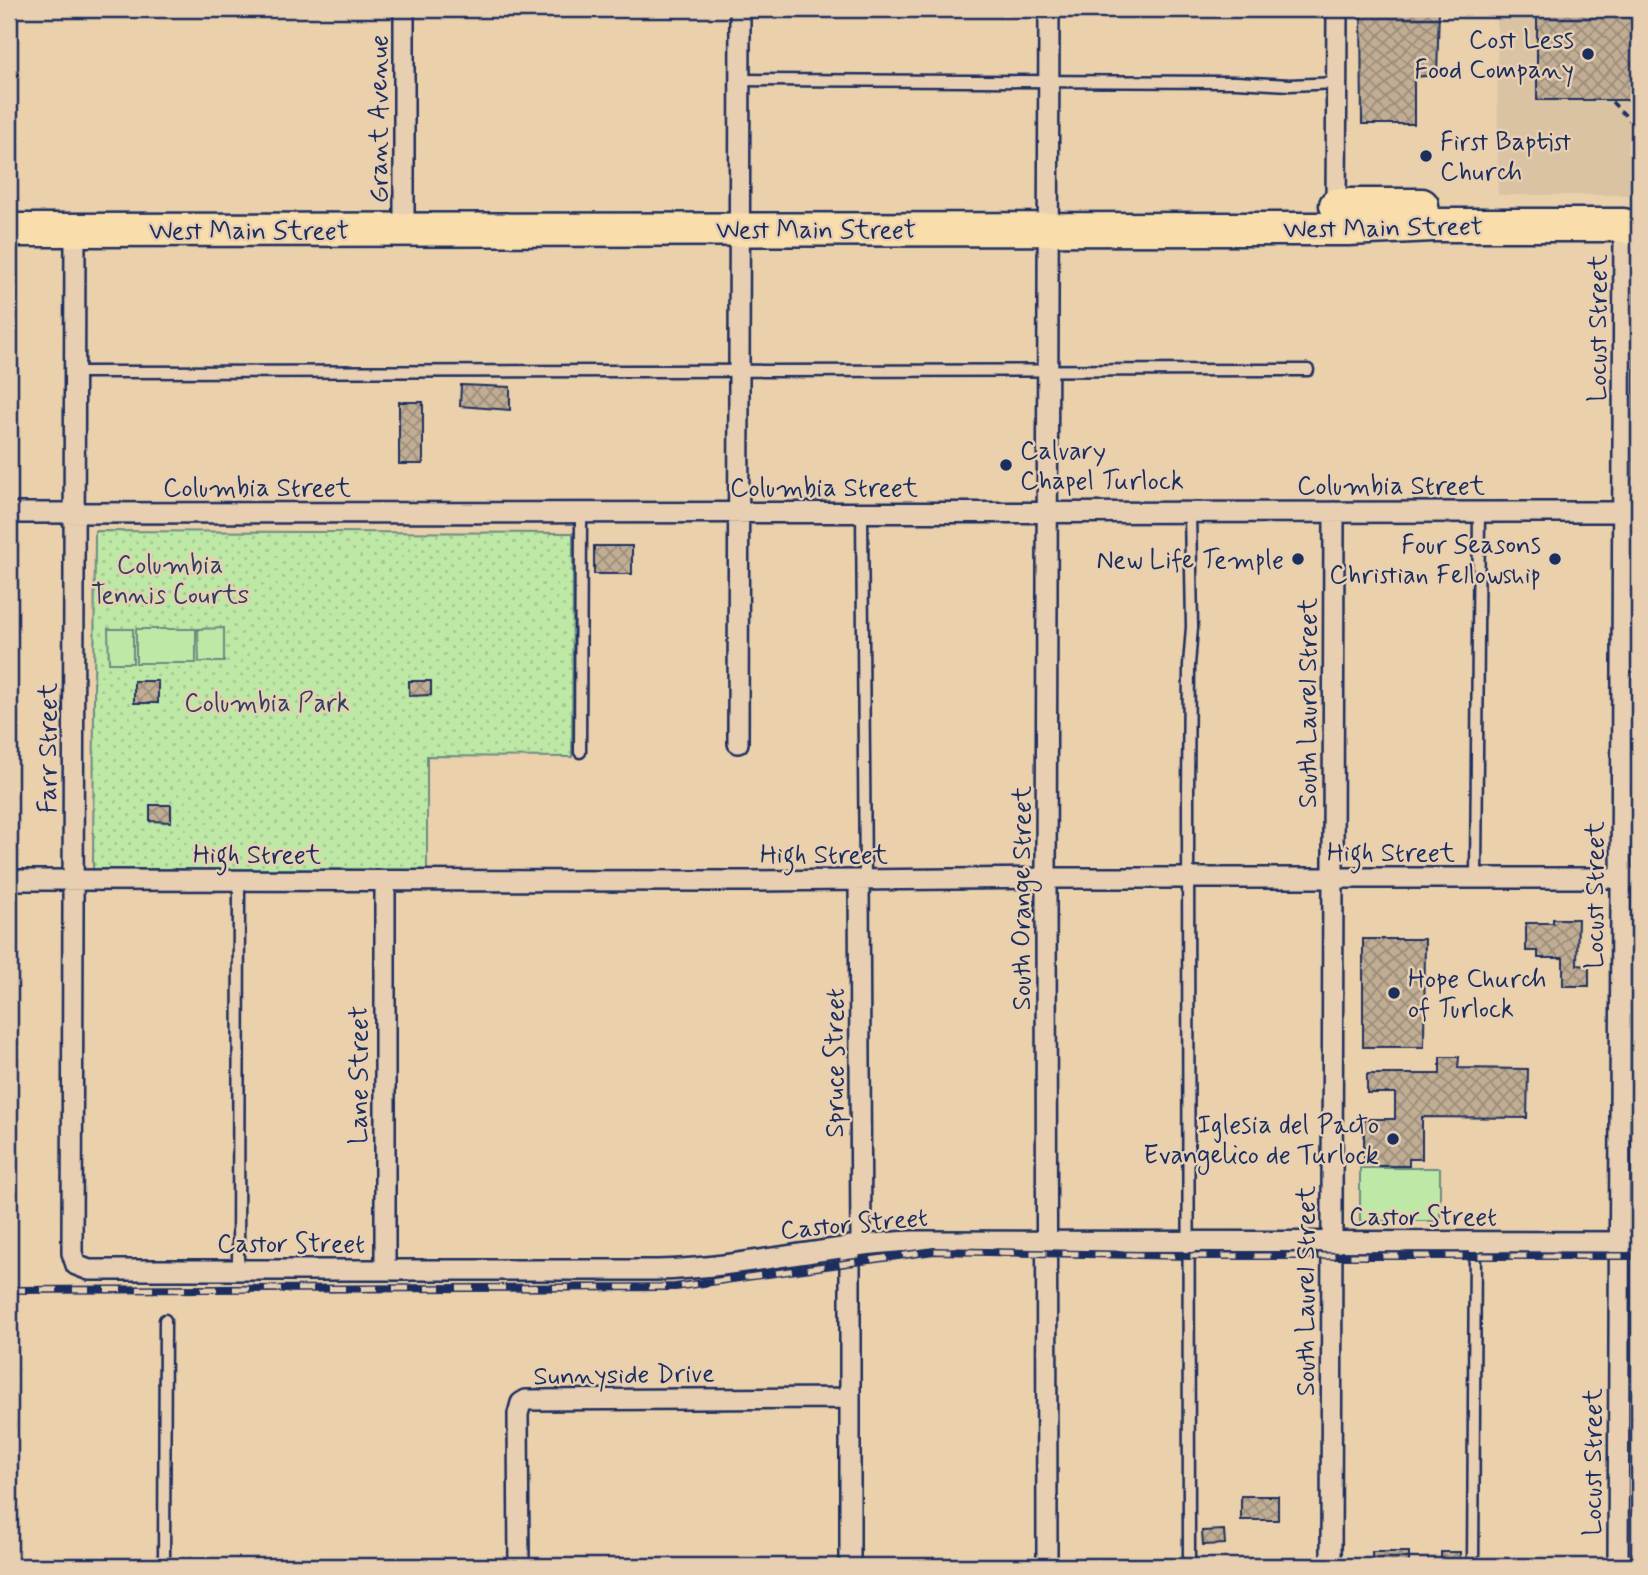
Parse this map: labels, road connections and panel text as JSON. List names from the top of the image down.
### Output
{
  "streets": {
    "main road": ["West Main Street"],
    "street": [
      "Grant Avenue",
      "Locust Street",
      "Columbia Street",
      "South Laurel Street",
      "Farr Street",
      "High Street",
      "South Orange Street",
      "Spruce Street",
      "Lane Street",
      "Castor Street",
      "Sunnyside Drive"
    ]
  },
  "crossings": [
    ["Grant Avenue", "West Main Street"],
    ["West Main Street", "Locust Street"],
    ["West Main Street", "Farr Street"],
    ["West Main Street", "South Orange Street"],
    ["Locust Street", "Columbia Street"],
    ["Locust Street", "High Street"],
    ["Locust Street", "Castor Street"],
    ["Columbia Street", "South Laurel Street"],
    ["Columbia Street", "Farr Street"],
    ["Columbia Street", "South Orange Street"],
    ["South Laurel Street", "High Street"],
    ["South Laurel Street", "Castor Street"],
    ["Farr Street", "High Street"],
    ["Farr Street", "Castor Street"],
    ["High Street", "South Orange Street"],
    ["High Street", "Spruce Street"],
    ["High Street", "Lane Street"],
    ["South Orange Street", "Castor Street"],
    ["Spruce Street", "Castor Street"],
    ["Spruce Street", "Sunnyside Drive"],
    ["Lane Street", "Castor Street"]
  ],
  "parks": ["Columbia Tennis Courts", "Columbia Park"],
  "places": [
    "Cost Less Food Company",
    "First Baptist Church",
    "Calvary Chapel Turlock",
    "New Life Temple",
    "Four Seasons Christian Fellowship",
    "Hope Church of Turlock",
    "Iglesia del Pacto Evangelico de Turlock"
  ]
}
